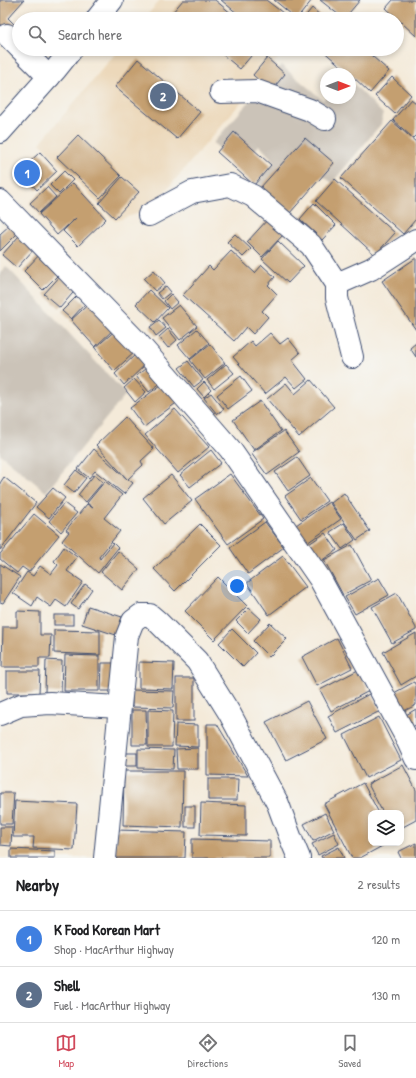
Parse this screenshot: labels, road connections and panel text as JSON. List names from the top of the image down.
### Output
{
  "north": "right",
  "page": {
    "search": "Search here",
    "pins": ["2", "1"],
    "heading": ["Nearby", "2 results"],
    "list": [
      {
        "mark": "1",
        "name": "K Food Korean Mart",
        "note": "Shop · MacArthur Highway",
        "value": "120 m"
      },
      {
        "mark": "2",
        "name": "Shell",
        "note": "Fuel · MacArthur Highway",
        "value": "130 m"
      }
    ],
    "nav": ["Map", "Directions", "Saved"]
  }
}
